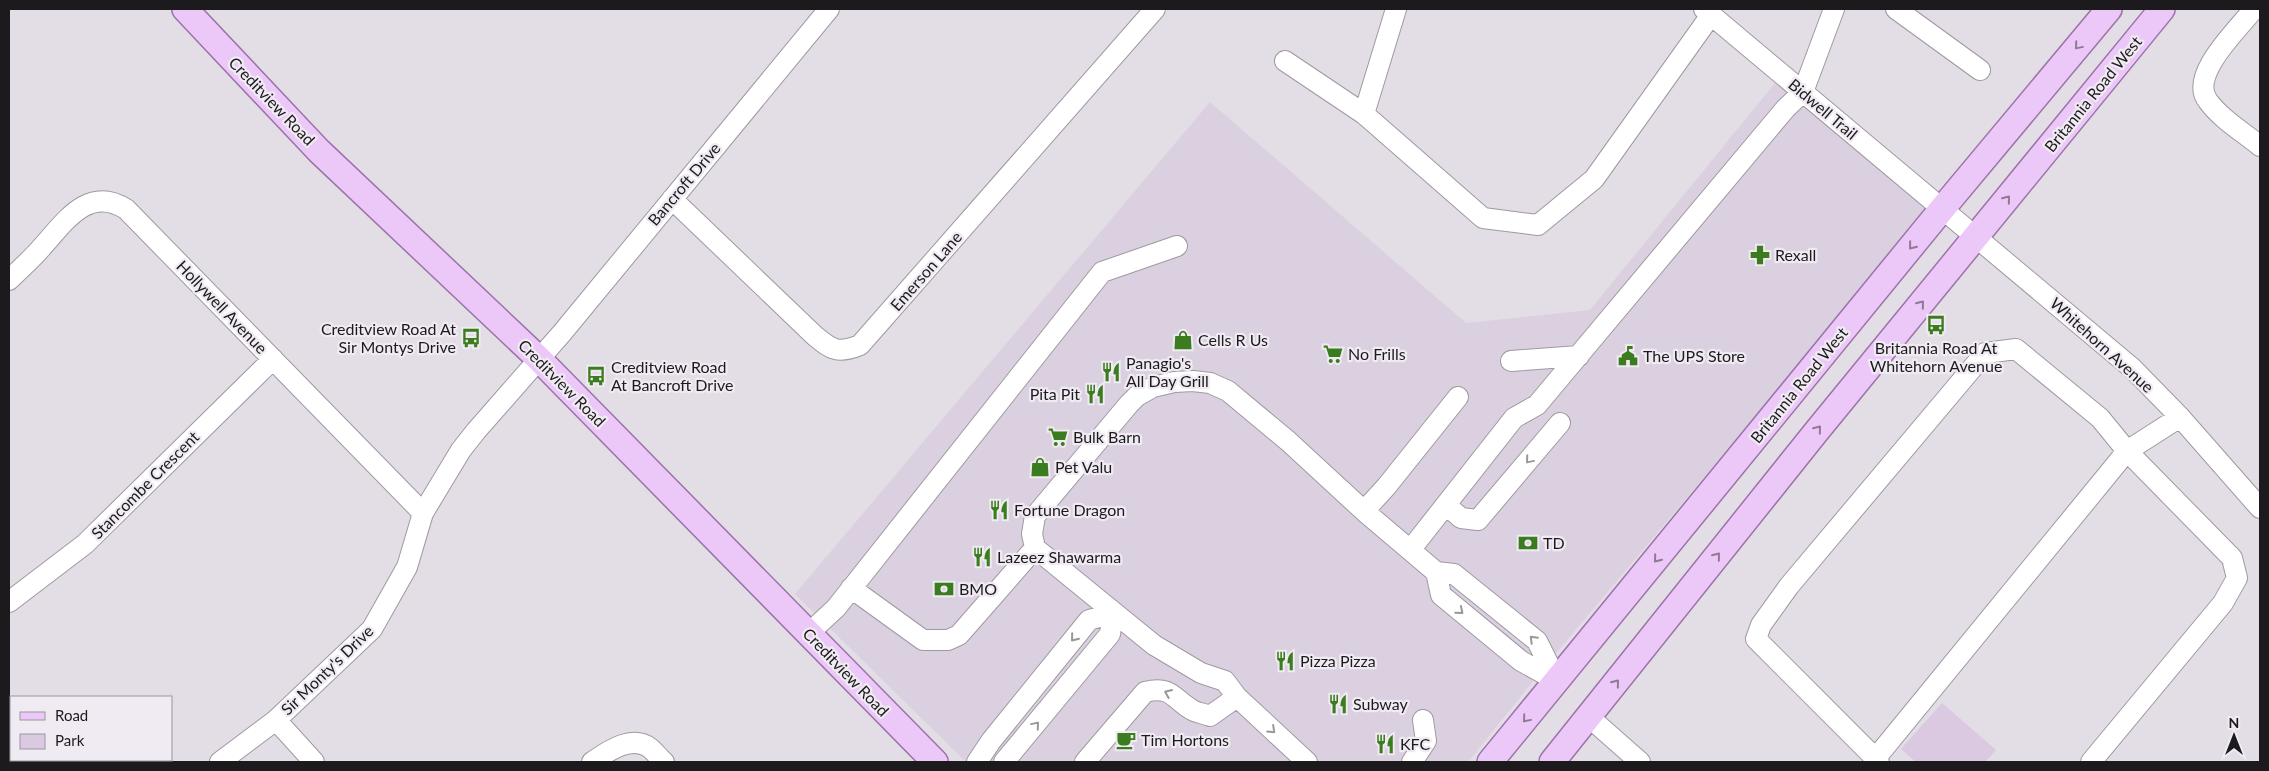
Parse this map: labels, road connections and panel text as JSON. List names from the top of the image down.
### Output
{
  "streets": {
    "main road": ["Britannia Road West", "Creditview Road"],
    "street": [
      "Bidwell Trail",
      "Bancroft Drive",
      "Emerson Lane",
      "Hollywell Avenue",
      "Whitehorn Avenue",
      "Stancombe Crescent",
      "Sir Monty's Drive"
    ]
  },
  "crossings": [
    ["Britannia Road West", "Bidwell Trail"],
    ["Britannia Road West", "Whitehorn Avenue"],
    ["Creditview Road", "Bancroft Drive"],
    ["Creditview Road", "Sir Monty's Drive"],
    ["Bidwell Trail", "Whitehorn Avenue"],
    ["Bancroft Drive", "Emerson Lane"],
    ["Bancroft Drive", "Sir Monty's Drive"],
    ["Hollywell Avenue", "Stancombe Crescent"],
    ["Hollywell Avenue", "Sir Monty's Drive"]
  ],
  "places": {
    "pharmacy": ["Rexall"],
    "bus stop": ["Britannia Road At Whitehorn Avenue", "Creditview Road At Sir Montys Drive", "Creditview Road At Bancroft Drive"],
    "shop": ["Cells R Us", "Pet Valu"],
    "supermarket": ["No Frills", "Bulk Barn"],
    "public building": ["The UPS Store"],
    "restaurant": [
      "Panagio's All Day Grill",
      "Pita Pit",
      "Fortune Dragon",
      "Lazeez Shawarma",
      "Pizza Pizza",
      "Subway",
      "KFC"
    ],
    "bank": ["TD", "BMO"],
    "cafe": ["Tim Hortons"]
  },
  "legend": ["Road", "Park"],
  "north": "top"
}
